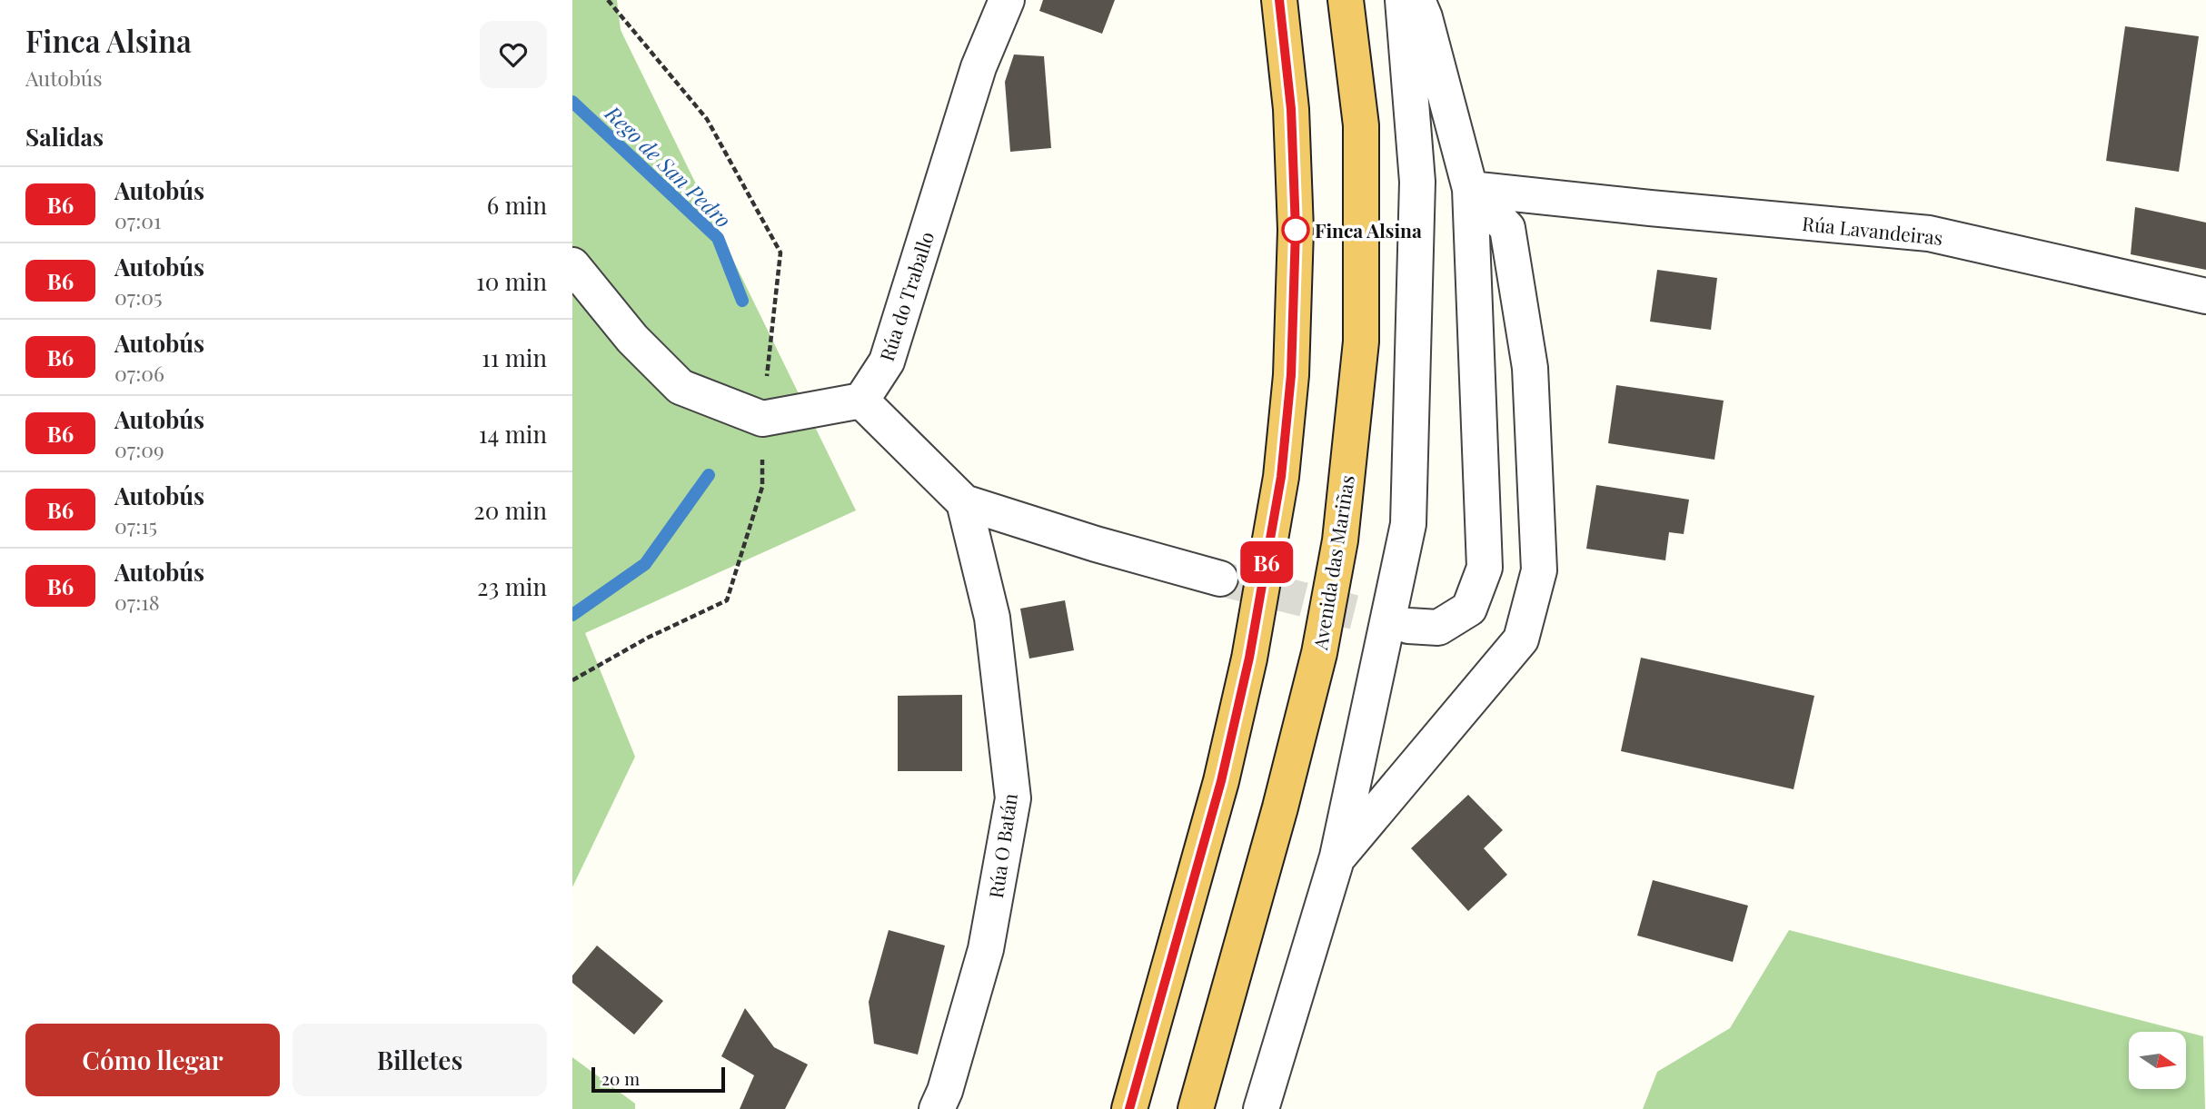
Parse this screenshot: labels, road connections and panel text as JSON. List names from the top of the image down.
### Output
{
  "streets": {
    "highway": ["Avenida das Mariñas"],
    "street": ["Rúa Lavandeiras", "Rúa do Traballo", "Rúa O Batán"]
  },
  "water": ["Rego de San Pedro"],
  "places": ["Finca Alsina"],
  "lines": ["bus line B6"],
  "scale_bar": "20 m",
  "north": "right",
  "page": {
    "heading": [
      ["Finca Alsina", "Autobús"],
      "Salidas"
    ],
    "on_map": "B6",
    "list": [
      {
        "mark": "B6",
        "name": "Autobús",
        "note": "07:01",
        "value": "6 min"
      },
      {
        "mark": "B6",
        "name": "Autobús",
        "note": "07:05",
        "value": "10 min"
      },
      {
        "mark": "B6",
        "name": "Autobús",
        "note": "07:06",
        "value": "11 min"
      },
      {
        "mark": "B6",
        "name": "Autobús",
        "note": "07:09",
        "value": "14 min"
      },
      {
        "mark": "B6",
        "name": "Autobús",
        "note": "07:15",
        "value": "20 min"
      },
      {
        "mark": "B6",
        "name": "Autobús",
        "note": "07:18",
        "value": "23 min"
      }
    ],
    "buttons": ["Cómo llegar", "Billetes"],
    "scale": "20 m"
  }
}
